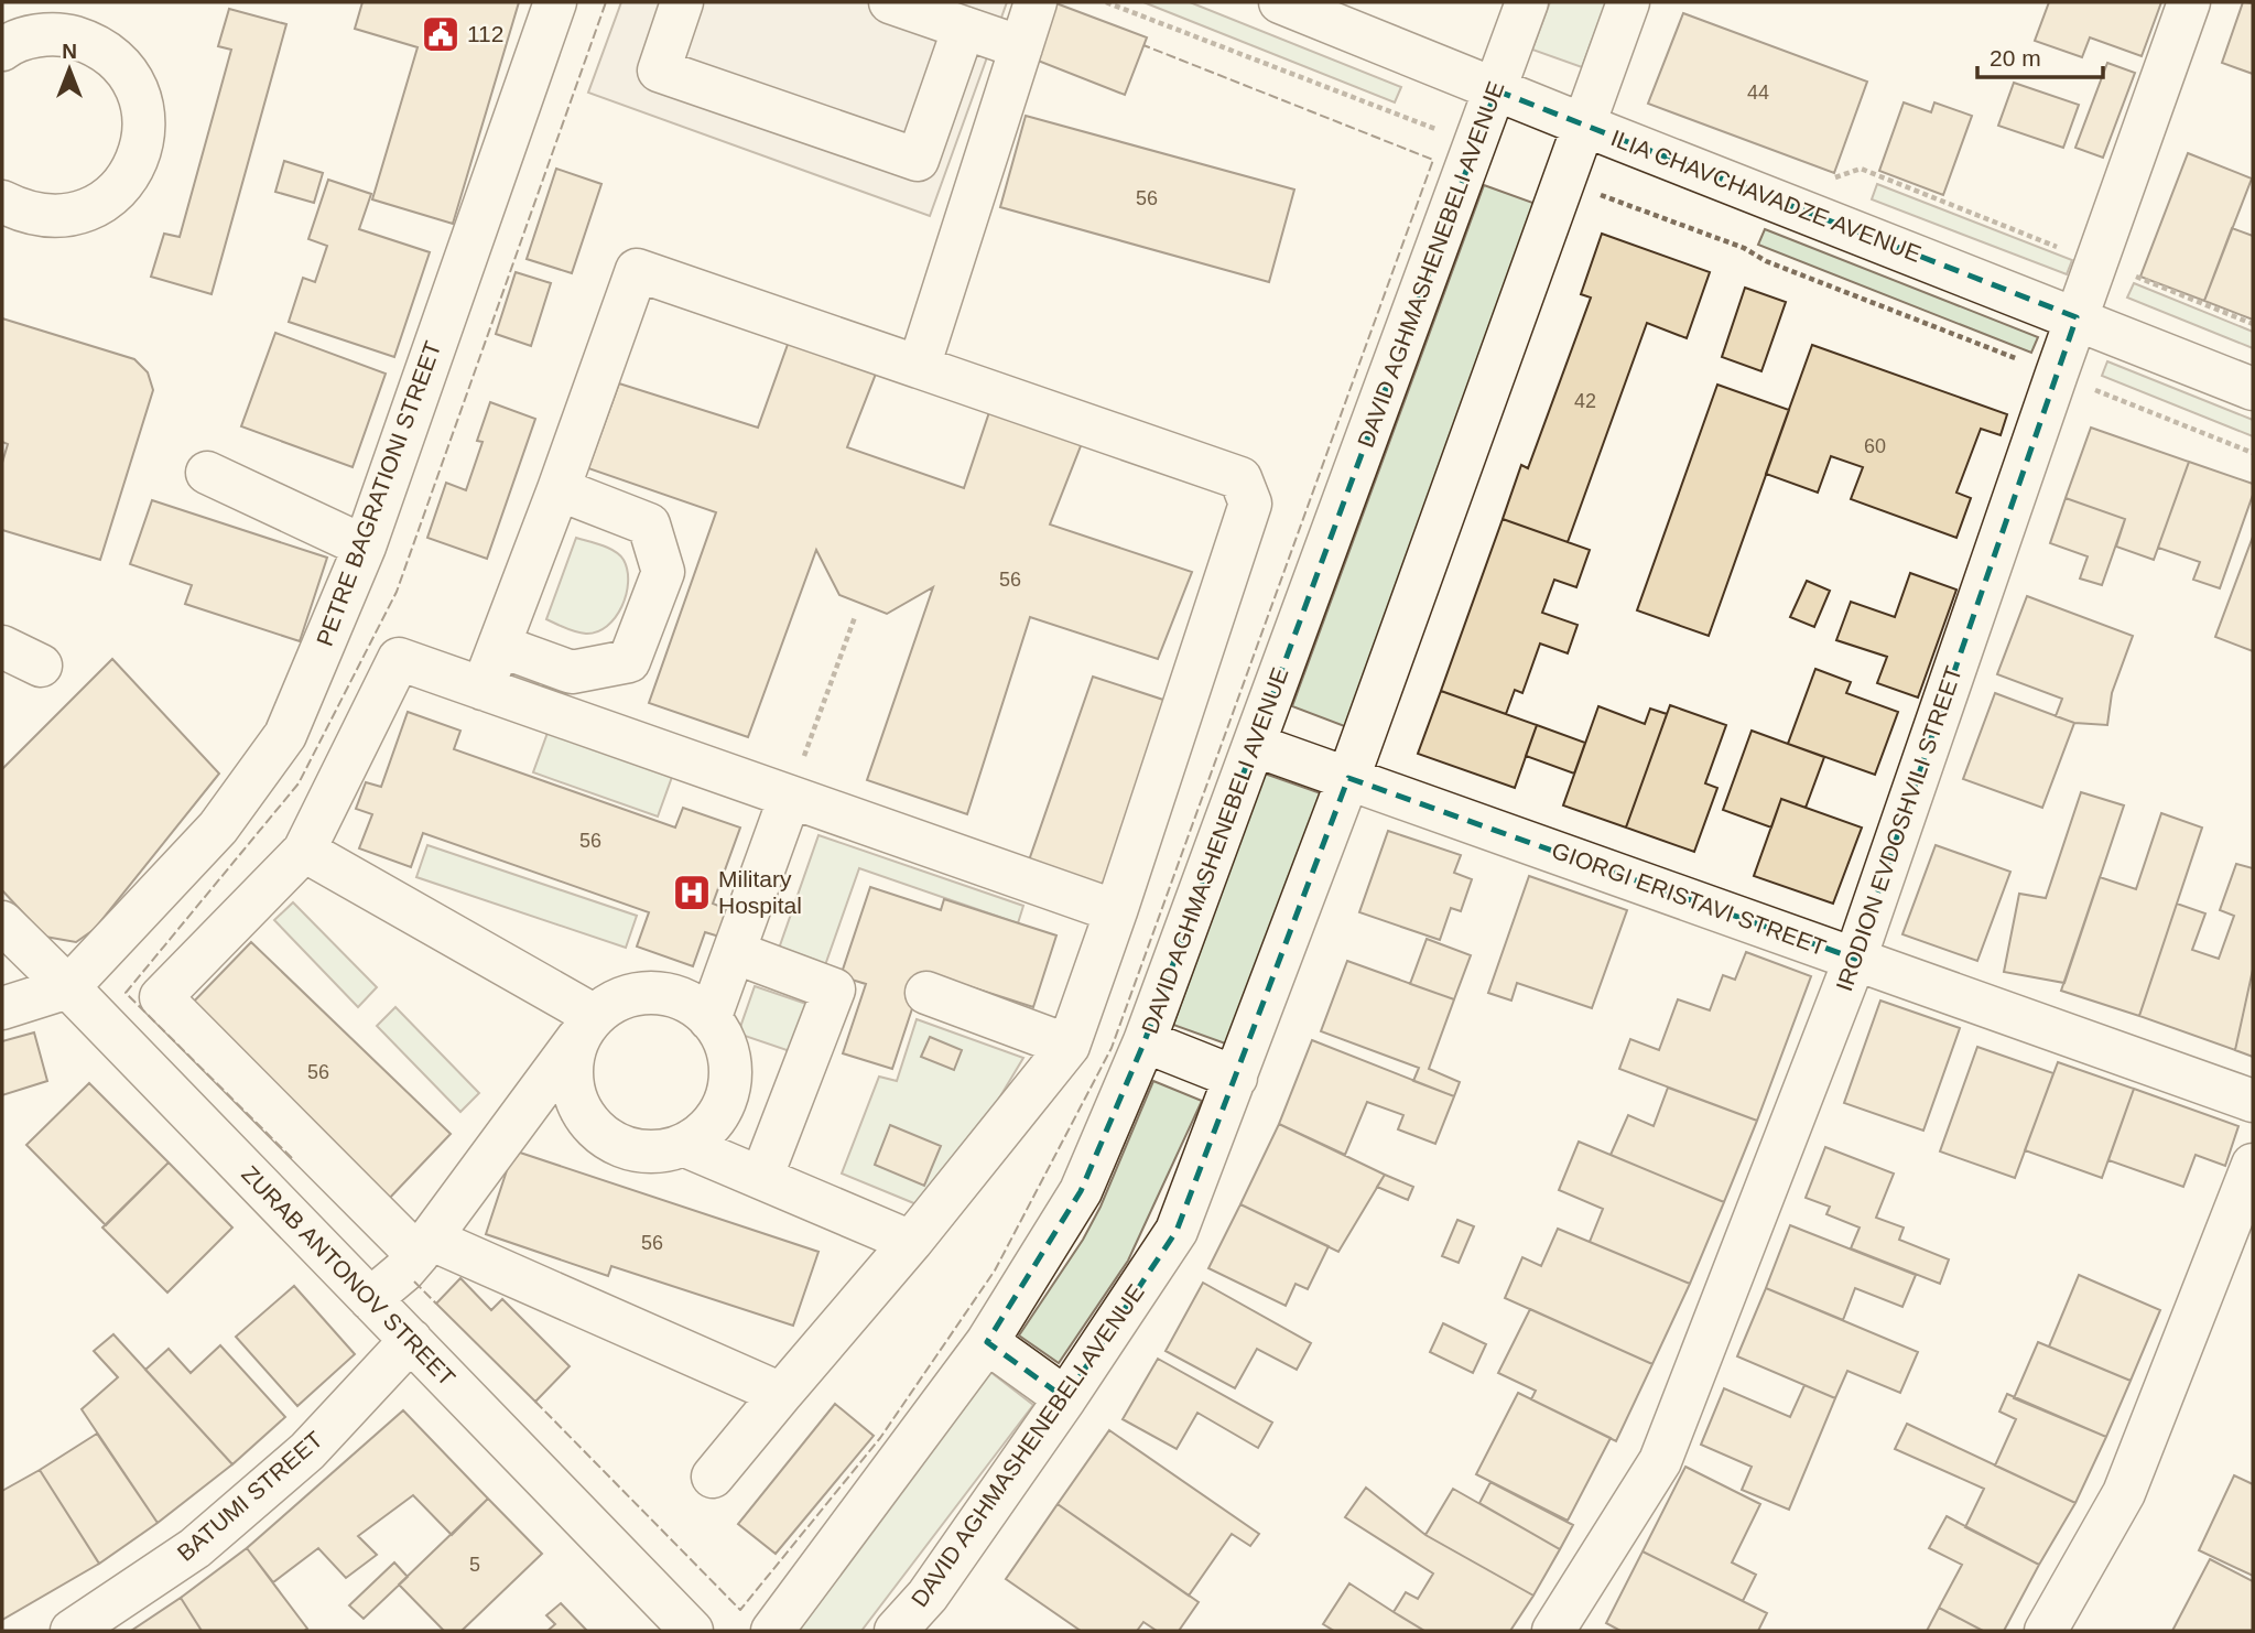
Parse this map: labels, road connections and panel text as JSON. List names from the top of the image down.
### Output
{
  "streets": {
    "street": [
      "ILIA CHAVCHAVADZE AVENUE",
      "DAVID AGHMASHENEBELI AVENUE",
      "PETRE BAGRATIONI STREET",
      "IRODION EVDOSHVILI STREET",
      "GIORGI ERISTAVI STREET",
      "ZURAB ANTONOV STREET",
      "BATUMI STREET"
    ]
  },
  "crossings": [
    ["ILIA CHAVCHAVADZE AVENUE", "DAVID AGHMASHENEBELI AVENUE"],
    ["ILIA CHAVCHAVADZE AVENUE", "IRODION EVDOSHVILI STREET"],
    ["DAVID AGHMASHENEBELI AVENUE", "GIORGI ERISTAVI STREET"],
    ["PETRE BAGRATIONI STREET", "ZURAB ANTONOV STREET"],
    ["IRODION EVDOSHVILI STREET", "GIORGI ERISTAVI STREET"],
    ["ZURAB ANTONOV STREET", "BATUMI STREET"]
  ],
  "places": {
    "public building": ["112"],
    "hospital": ["Military Hospital"]
  },
  "house_numbers": [
    "44",
    "56",
    "42",
    "60",
    "56",
    "56",
    "56",
    "56",
    "5"
  ],
  "scale_bar": "20 m",
  "north": "top"
}
